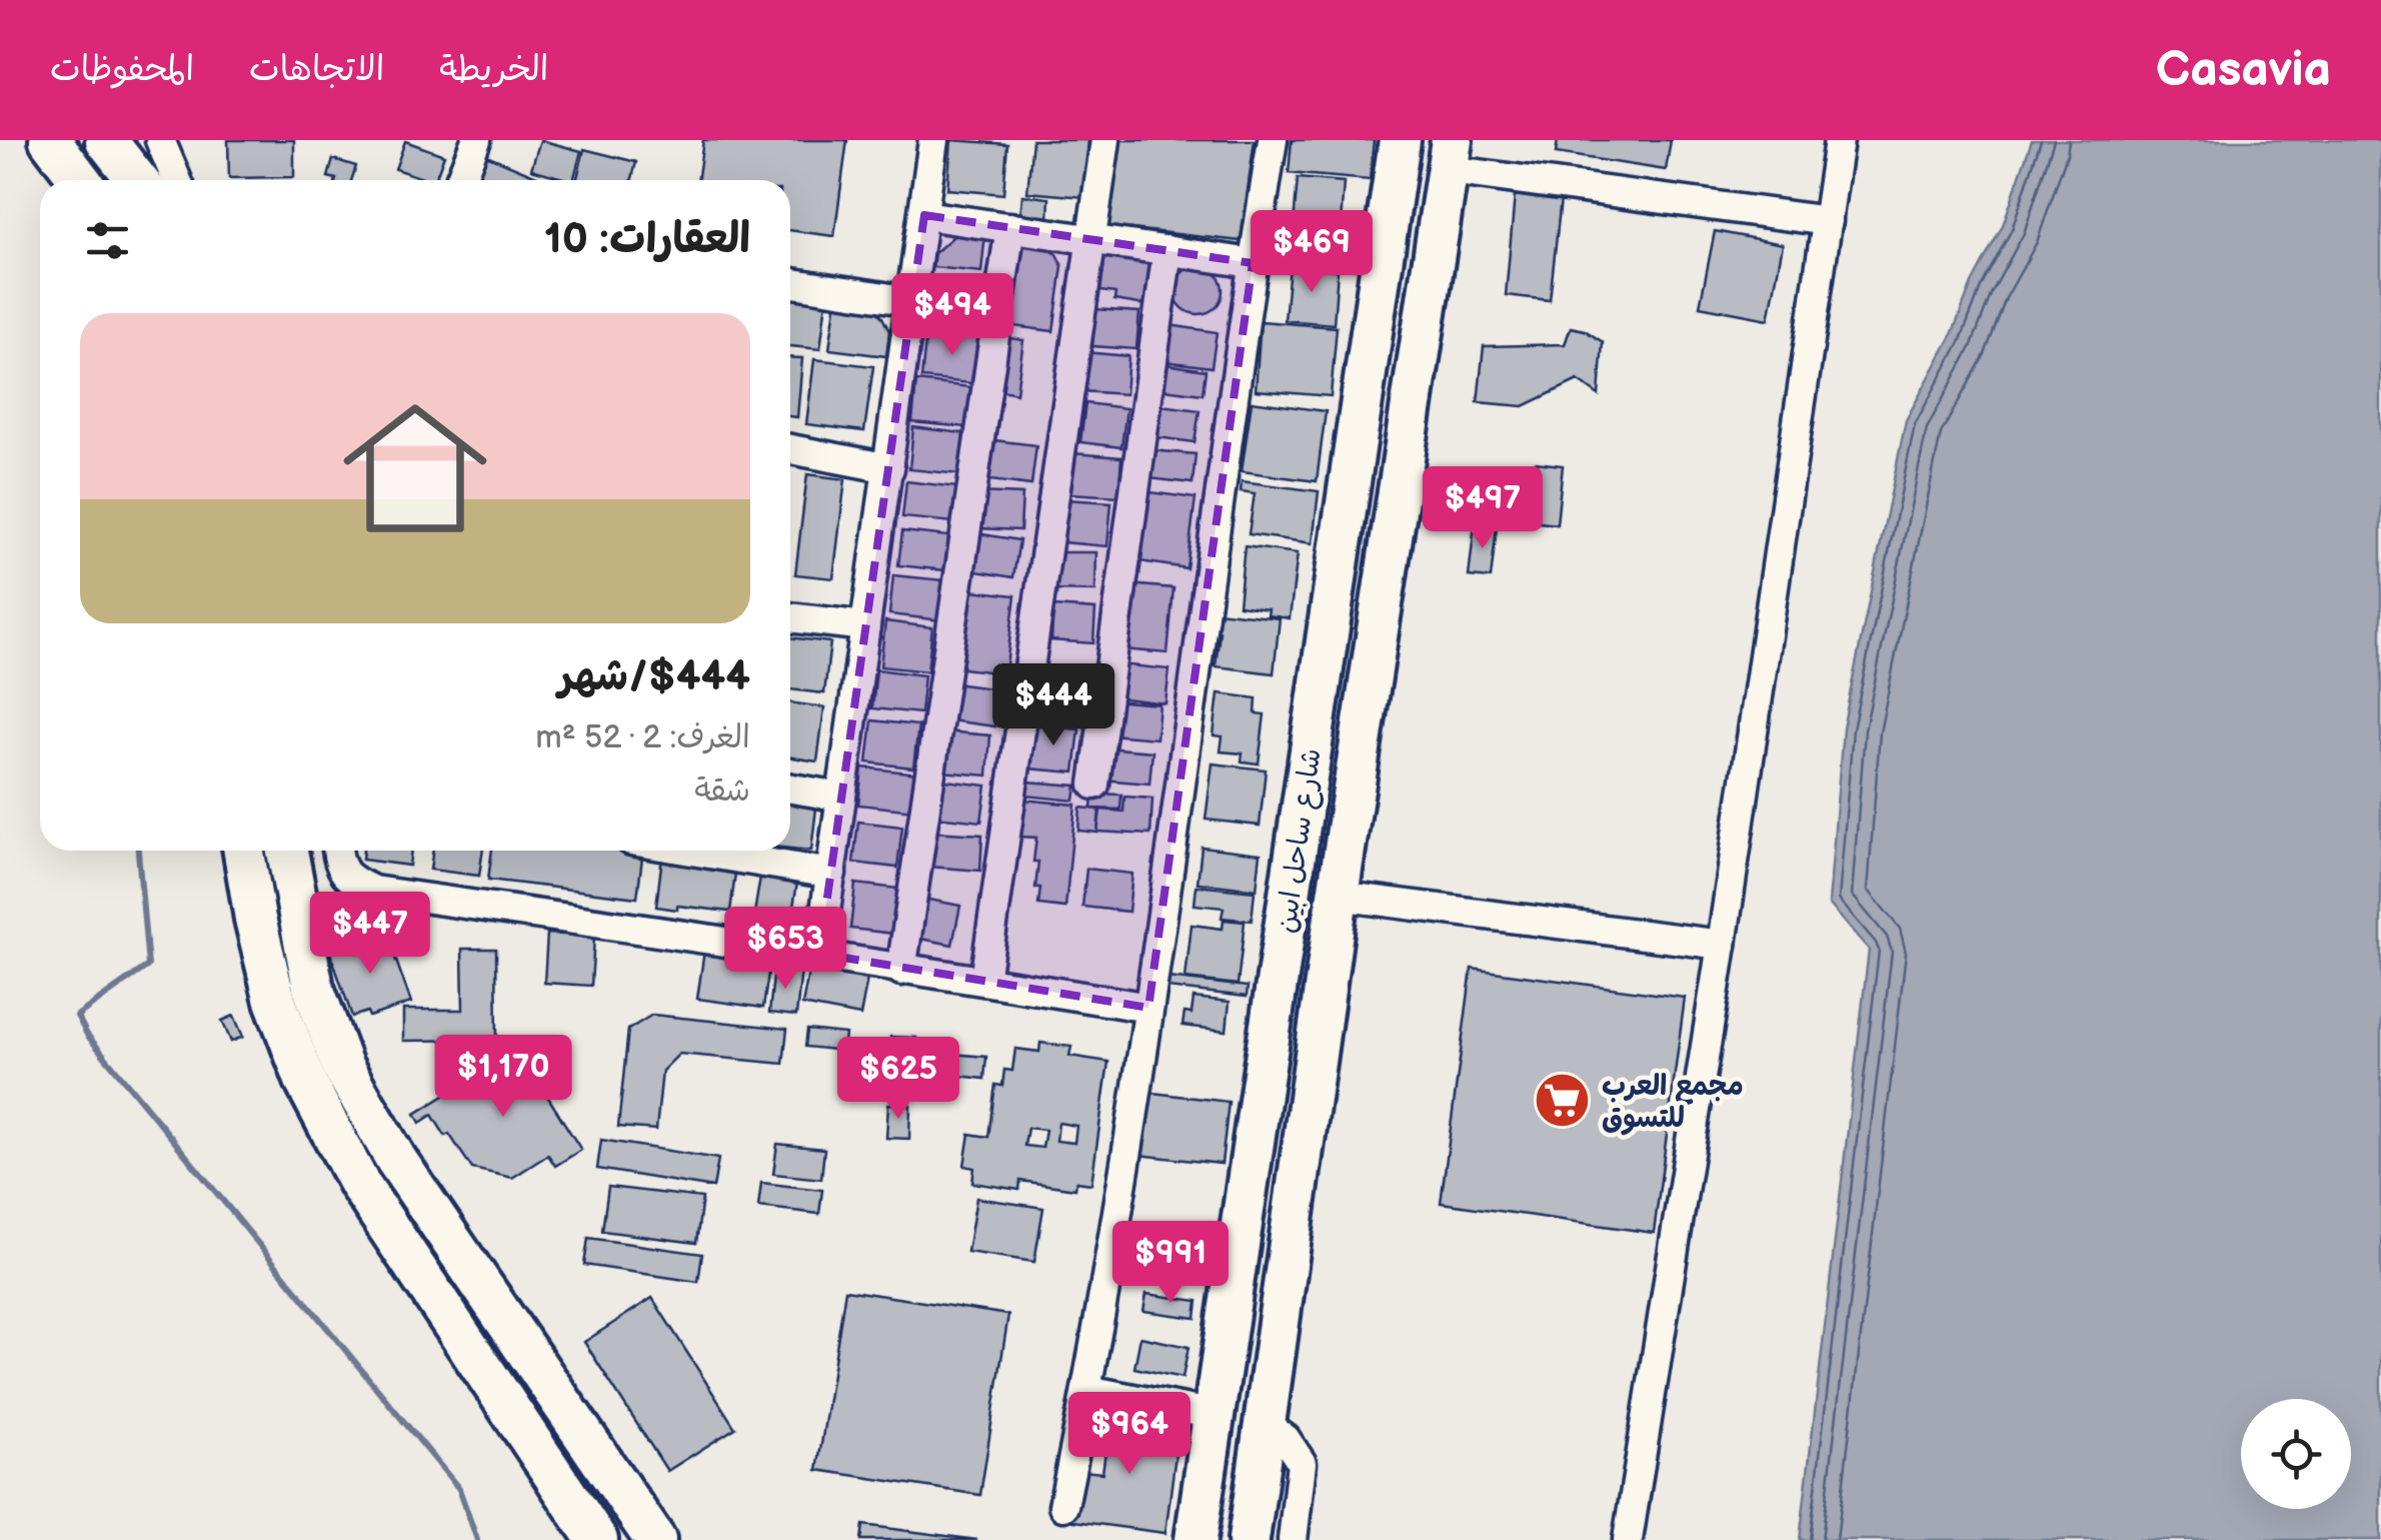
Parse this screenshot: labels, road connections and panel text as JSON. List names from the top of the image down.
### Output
{
  "streets": {
    "highway": ["شارع ساحل ابين"]
  },
  "places": {
    "supermarket": ["مجمع العرب للتسوق"]
  },
  "page": {
    "header": "Casavia",
    "nav": ["الخريطة", "الاتجاهات", "المحفوظات"],
    "heading": "العقارات: 10",
    "price": [
      "$469",
      "$494",
      "$497",
      "$444",
      "$447",
      "$653",
      "$1,170",
      "$625",
      "$991",
      "$964"
    ],
    "list": [
      {
        "name": "$444/شهر",
        "note": "الغرف: 2 · 52 m² · شقة"
      }
    ]
  }
}
